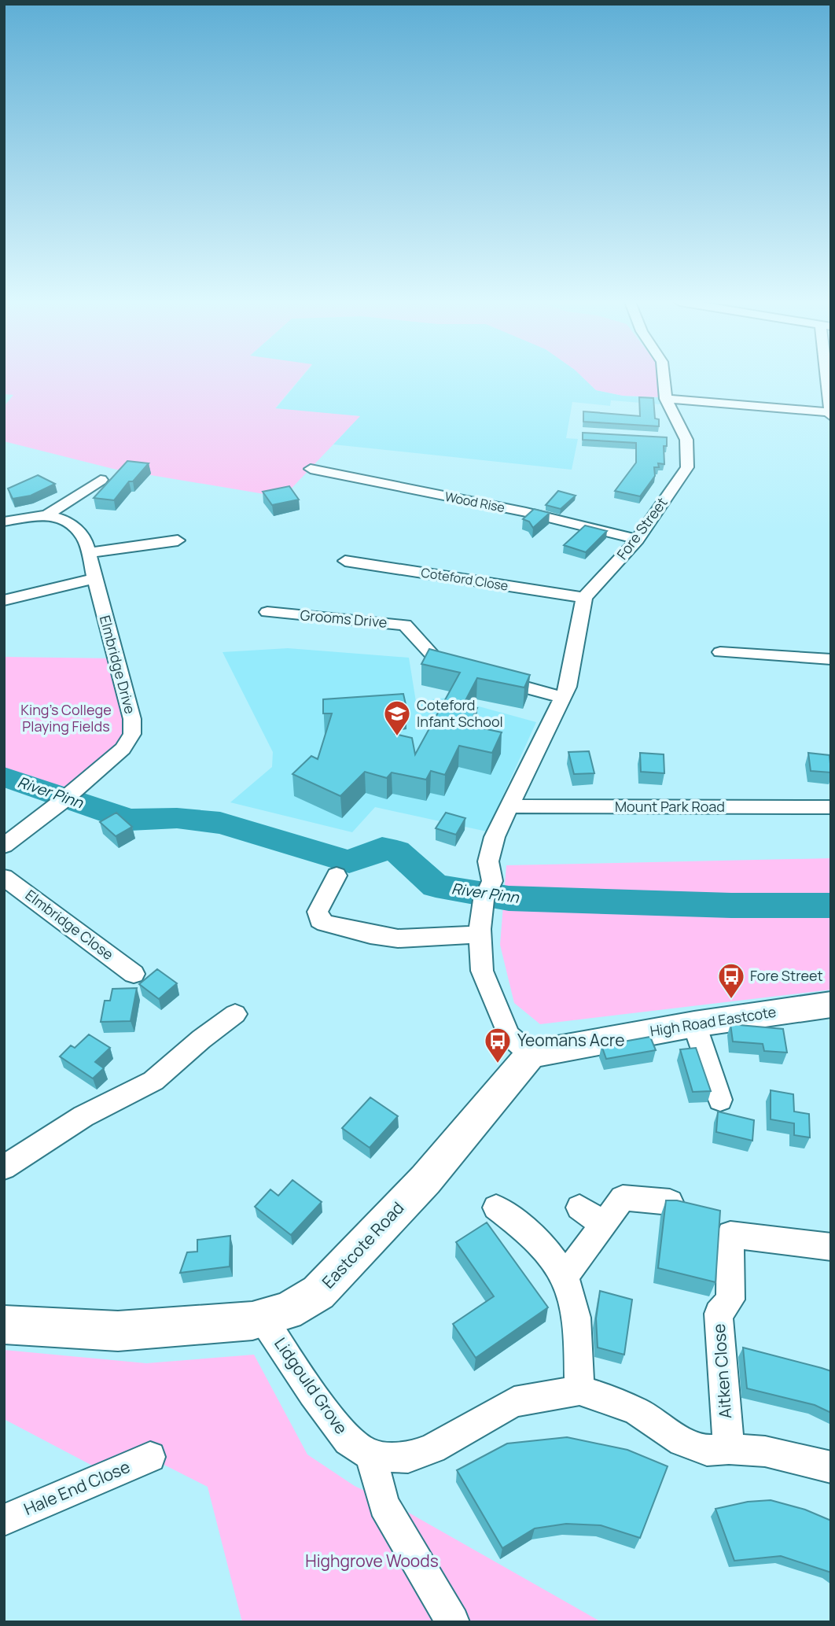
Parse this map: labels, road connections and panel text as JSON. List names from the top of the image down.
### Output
{
  "streets": {
    "main road": ["High Road Eastcote", "Eastcote Road"],
    "street": [
      "Wood Rise",
      "Fore Street",
      "Coteford Close",
      "Grooms Drive",
      "Elmbridge Drive",
      "Mount Park Road",
      "Elmbridge Close",
      "Aitken Close",
      "Lidgould Grove",
      "Hale End Close"
    ]
  },
  "crossings": [
    ["Wood Rise", "Fore Street"],
    ["Fore Street", "Coteford Close"],
    ["High Road Eastcote", "Eastcote Road"],
    ["Eastcote Road", "Lidgould Grove"]
  ],
  "water": ["River Pinn"],
  "parks": ["King's College Playing Fields", "Highgrove Woods"],
  "places": {
    "school or university": ["Coteford Infant School"],
    "bus stop": ["Fore Street", "Yeomans Acre"]
  }
}
